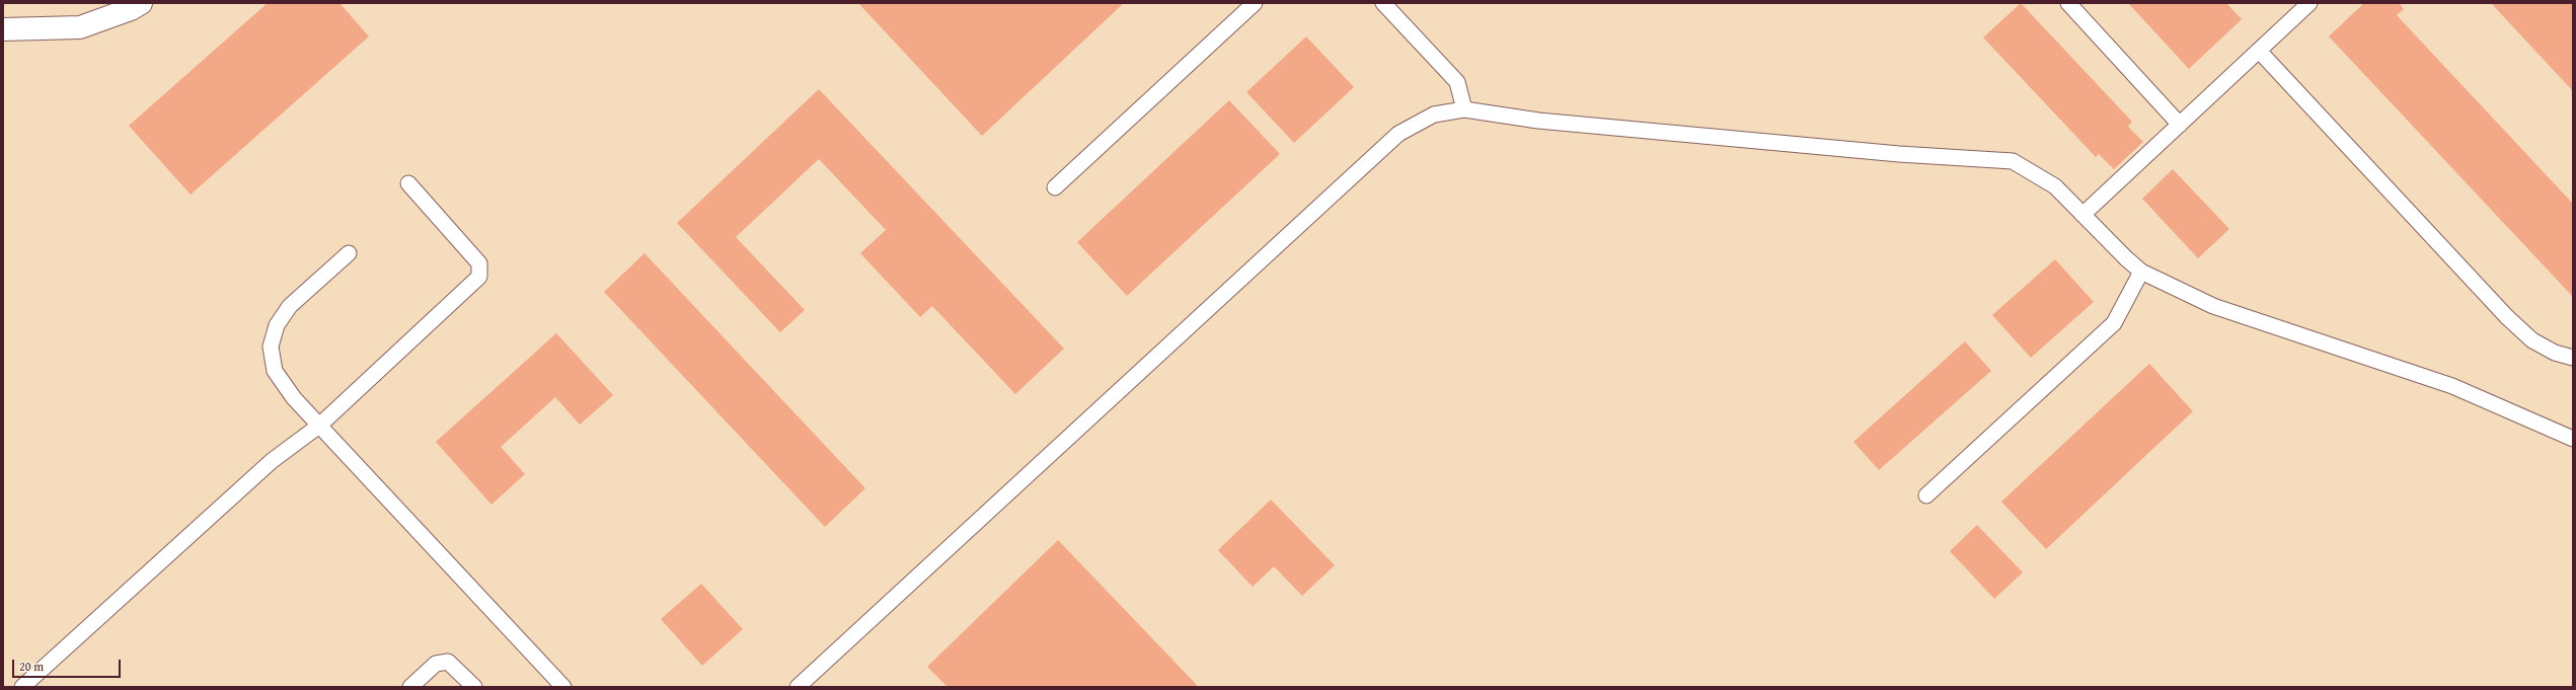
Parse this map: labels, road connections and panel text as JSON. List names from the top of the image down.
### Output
{
  "scale_bar": "20 m"
}
